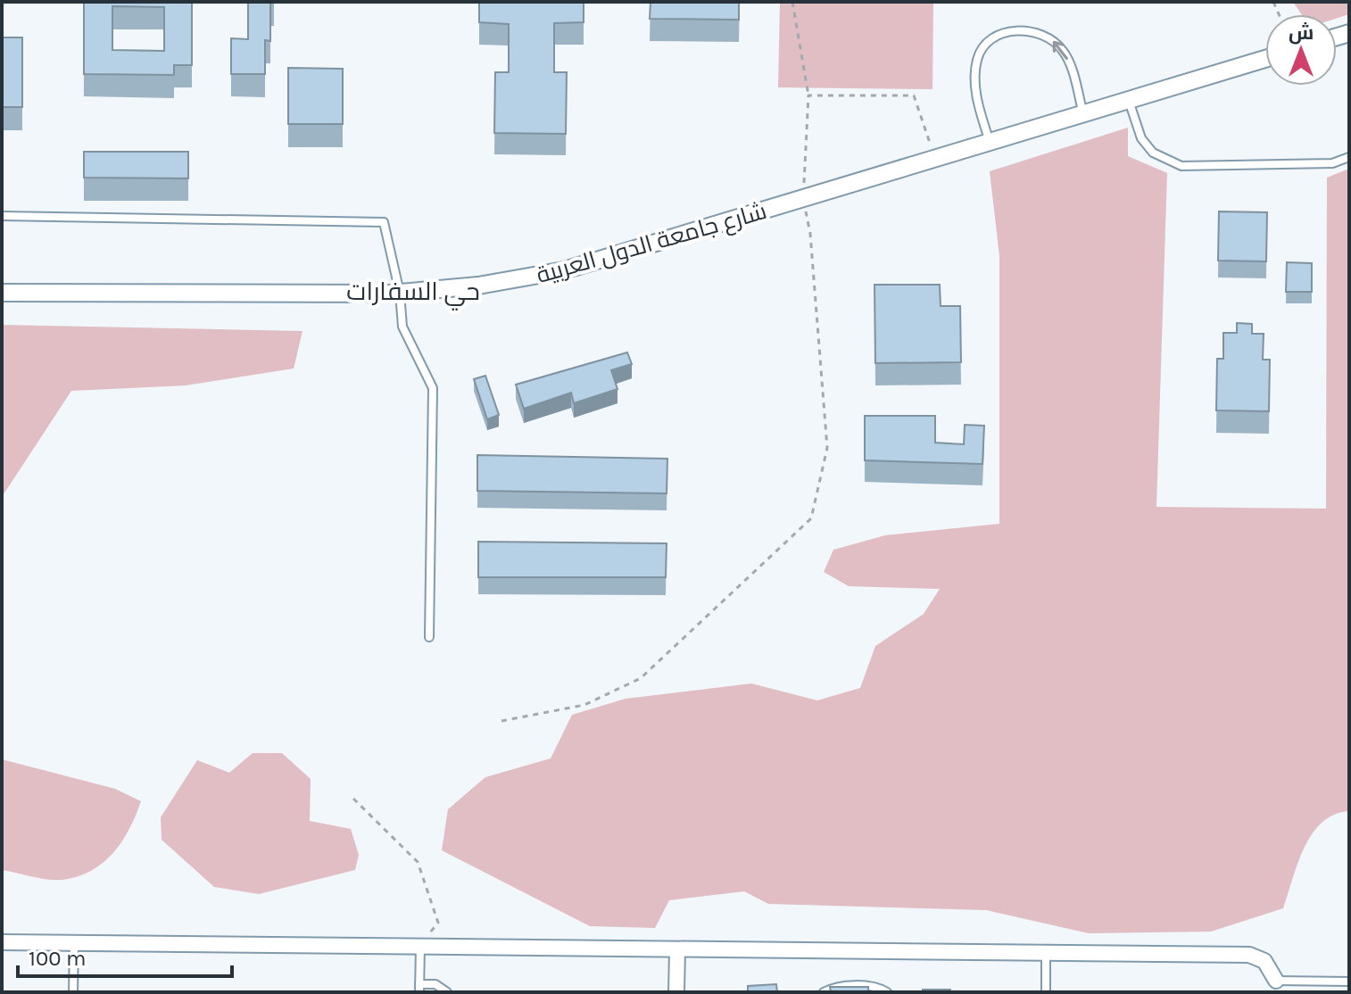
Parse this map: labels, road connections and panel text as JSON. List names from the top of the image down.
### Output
{
  "streets": {
    "street": ["شارع جامعة الدول العربية"]
  },
  "districts": ["حي السفارات"],
  "scale_bar": "100 m",
  "north": "top"
}
